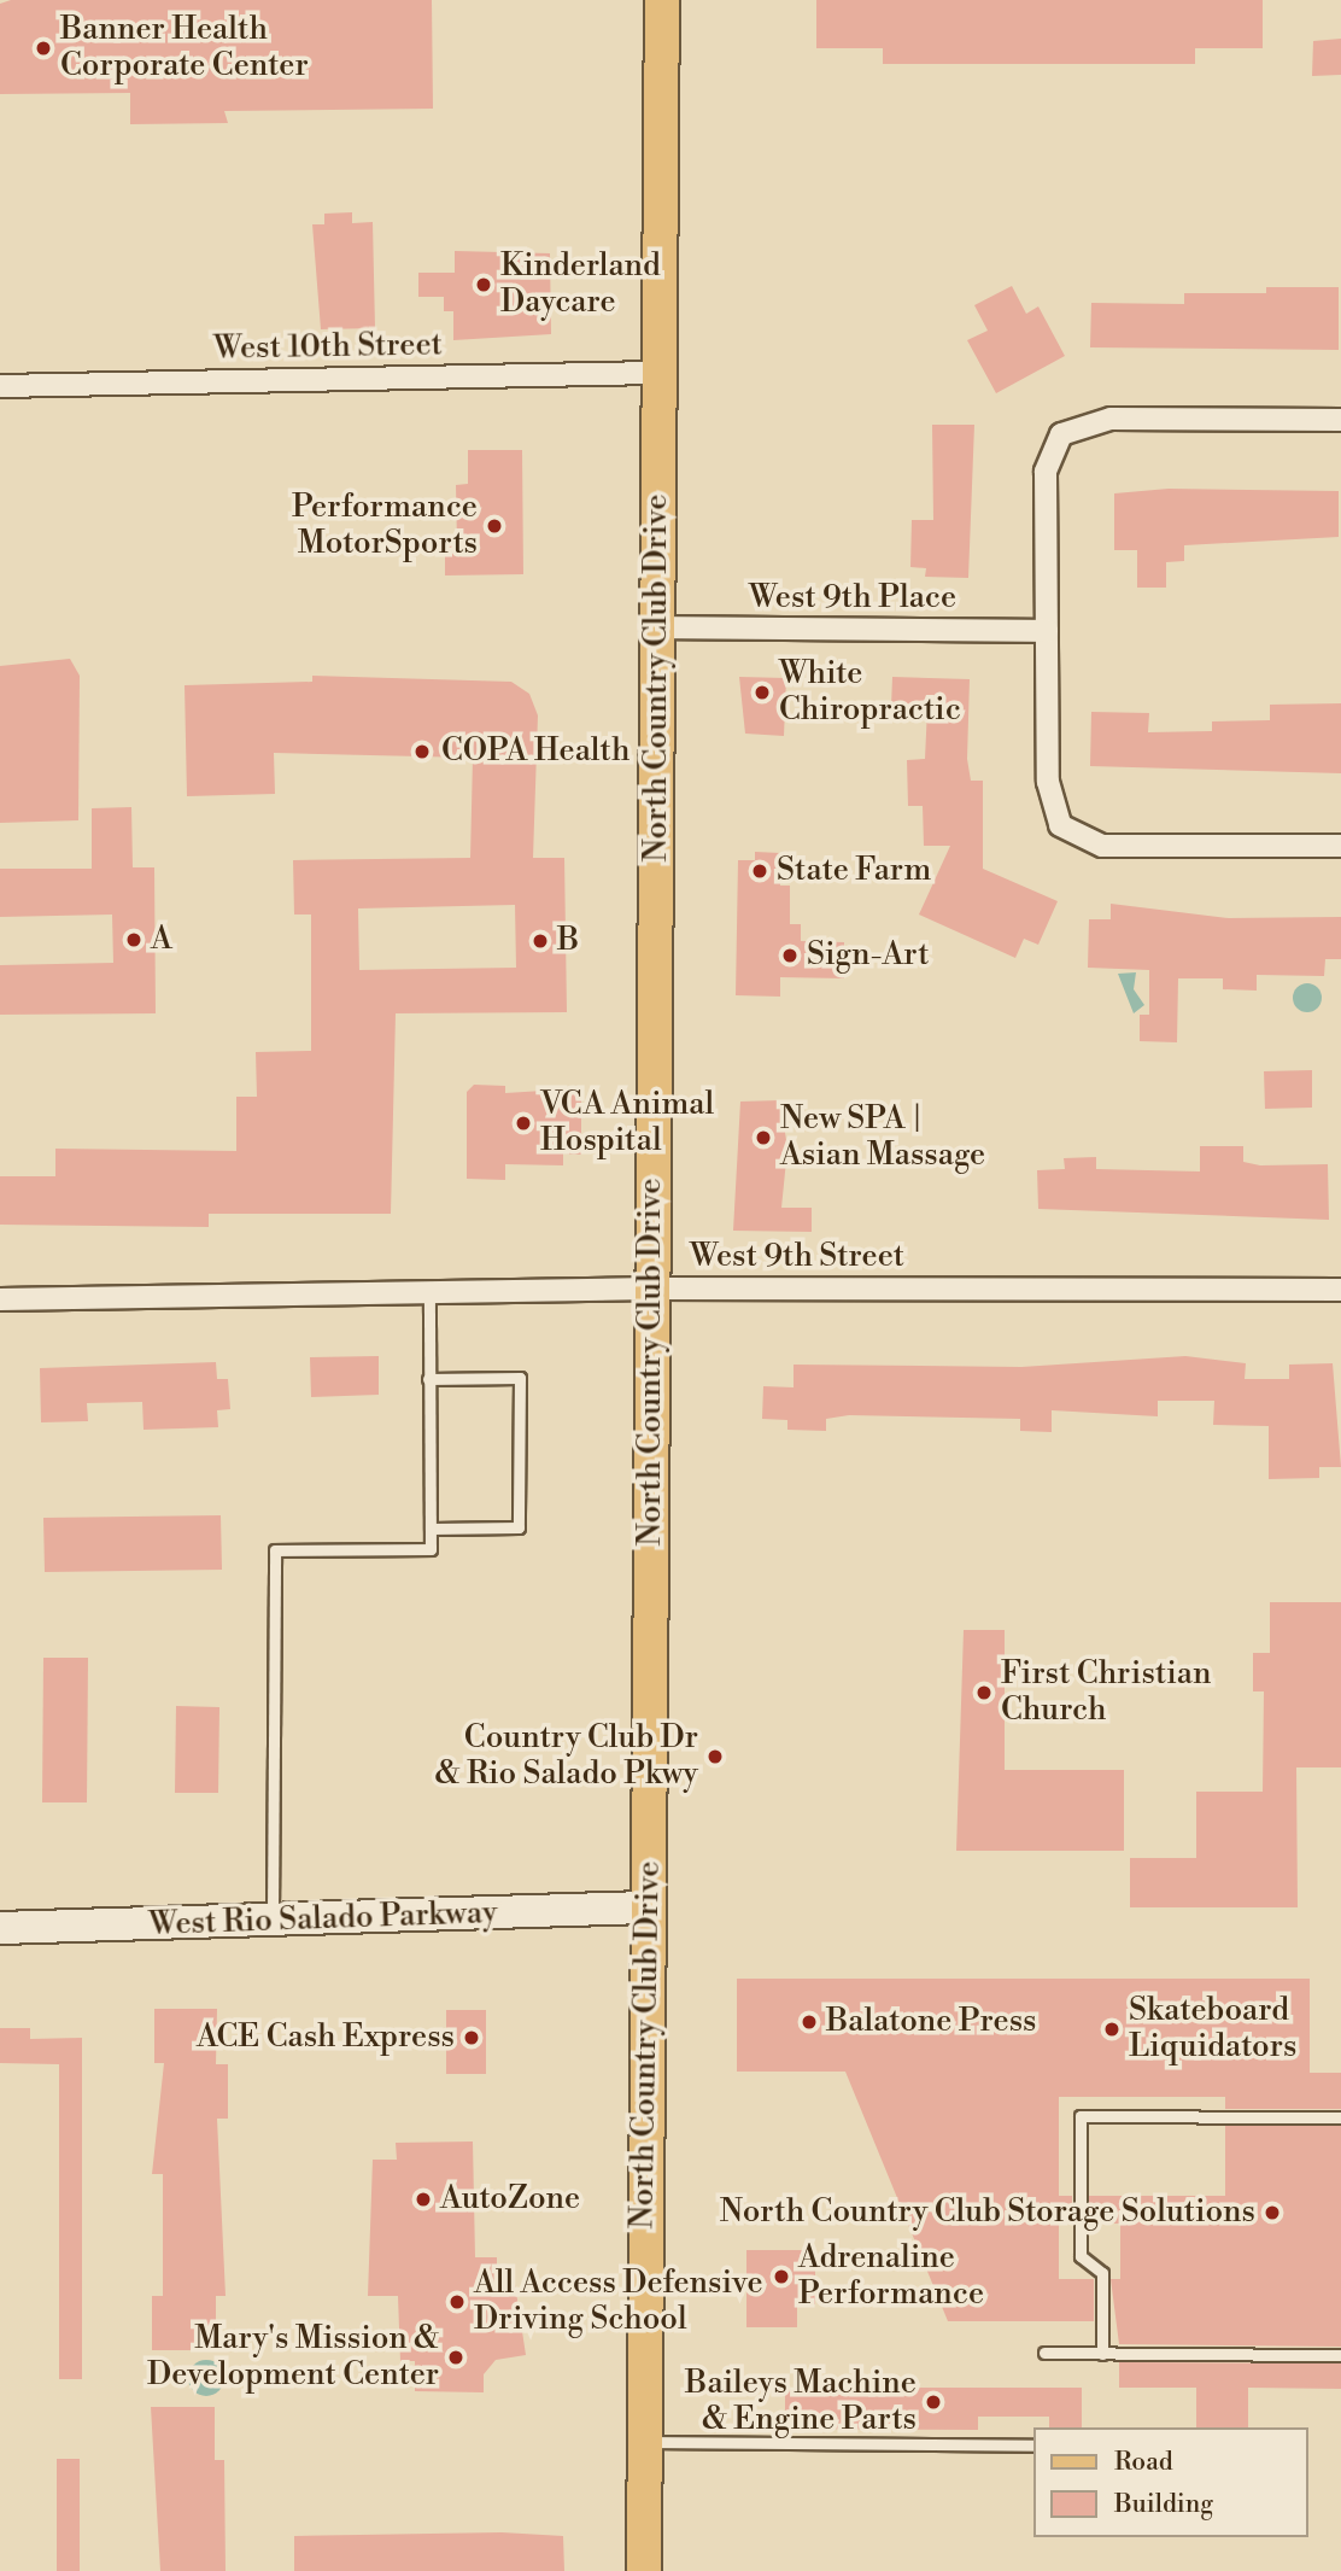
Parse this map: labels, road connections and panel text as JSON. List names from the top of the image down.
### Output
{
  "streets": {
    "main road": ["North Country Club Drive", "West Rio Salado Parkway"],
    "street": ["West 10th Street", "West 9th Place", "West 9th Street"]
  },
  "crossings": [
    ["West 10th Street", "North Country Club Drive"],
    ["West 9th Place", "North Country Club Drive"],
    ["North Country Club Drive", "West 9th Street"],
    ["North Country Club Drive", "West Rio Salado Parkway"]
  ],
  "places": [
    "Banner Health Corporate Center",
    "Kinderland Daycare",
    "Performance MotorSports",
    "White Chiropractic",
    "COPA Health",
    "State Farm",
    "A",
    "B",
    "Sign-Art",
    "VCA Animal Hospital",
    "New SPA | Asian Massage",
    "First Christian Church",
    "Country Club Dr & Rio Salado Pkwy",
    "Balatone Press",
    "Skateboard Liquidators",
    "ACE Cash Express",
    "AutoZone",
    "North Country Club Storage Solutions",
    "Adrenaline Performance",
    "All Access Defensive Driving School",
    "Mary's Mission & Development Center",
    "Baileys Machine & Engine Parts"
  ],
  "legend": ["Road", "Building"]
}
